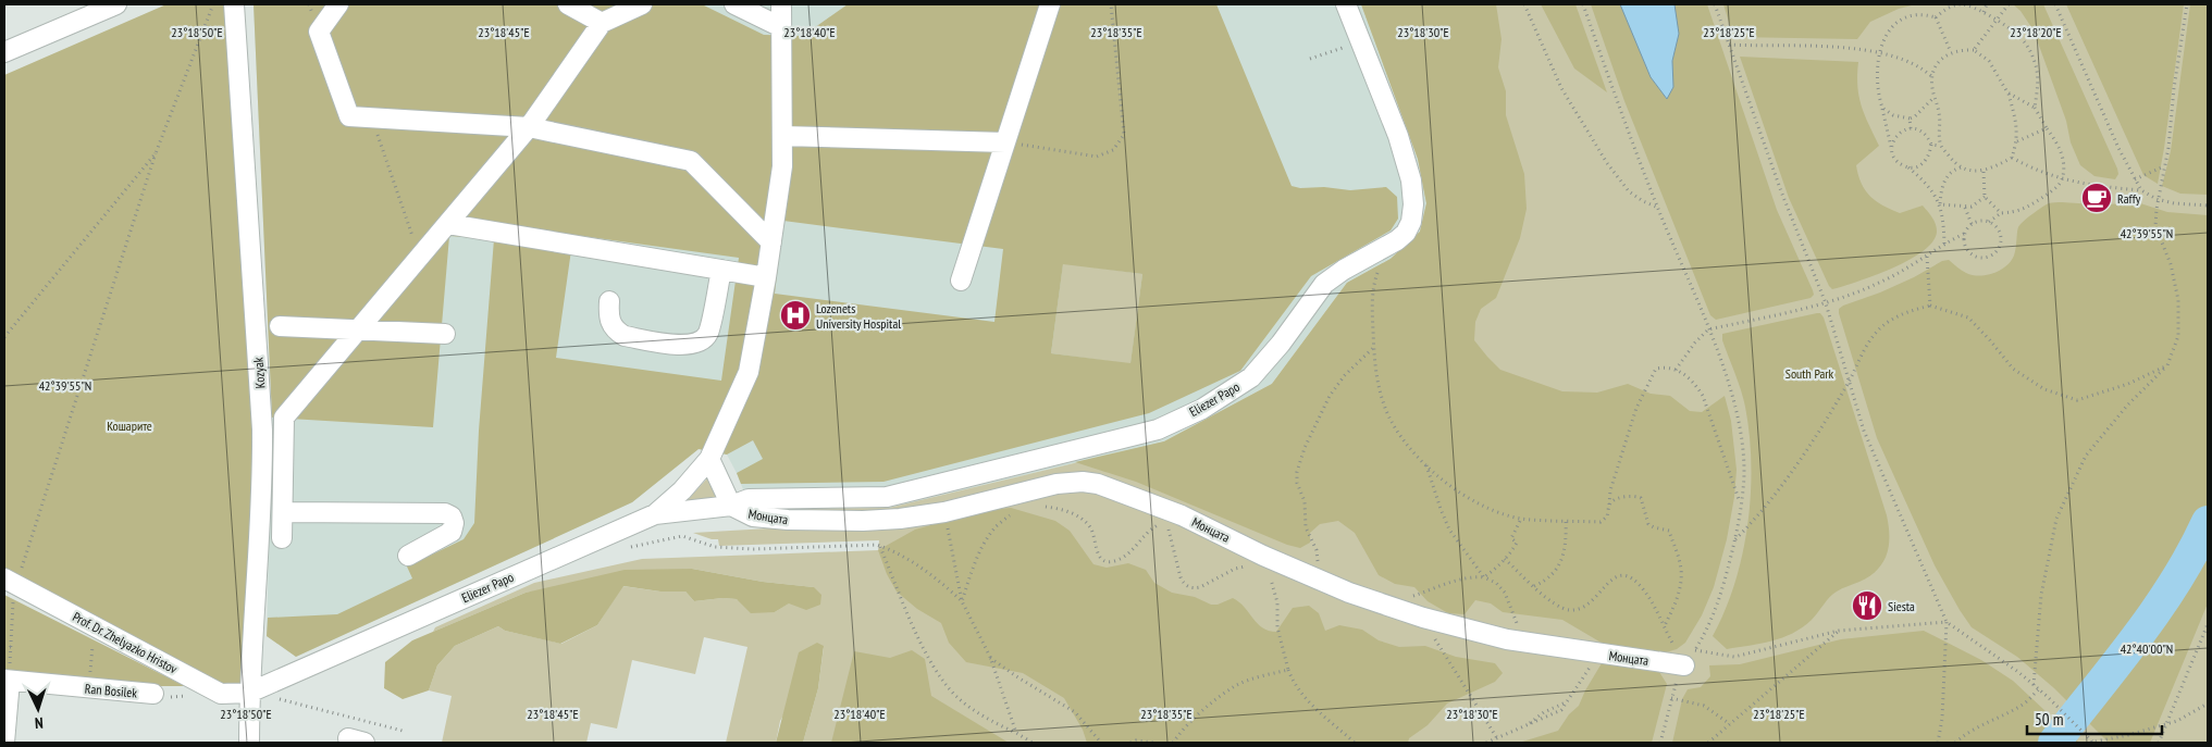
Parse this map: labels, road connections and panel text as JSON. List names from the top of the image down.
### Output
{
  "streets": {
    "street": [
      "Kozyak",
      "Eliezer Papo",
      "Монцата",
      "Prof. Dr. Zhelyazko Hristov",
      "Ran Bosilek"
    ]
  },
  "crossings": [
    ["Kozyak", "Eliezer Papo"],
    ["Kozyak", "Prof. Dr. Zhelyazko Hristov"],
    ["Eliezer Papo", "Монцата"],
    ["Eliezer Papo", "Prof. Dr. Zhelyazko Hristov"]
  ],
  "parks": ["South Park", "Кошарите"],
  "places": {
    "cafe": ["Raffy"],
    "hospital": ["Lozenets University Hospital"],
    "restaurant": ["Siesta"]
  },
  "scale_bar": "50 m",
  "north": "bottom",
  "coordinates": [
    "23°18'50\"E",
    "23°18'45\"E",
    "23°18'30\"E",
    "23°18'25\"E",
    "23°18'20\"E",
    "23°18'40\"E",
    "23°18'35\"E",
    "42°39'55\"N",
    "42°40'00\"N"
  ]
}
